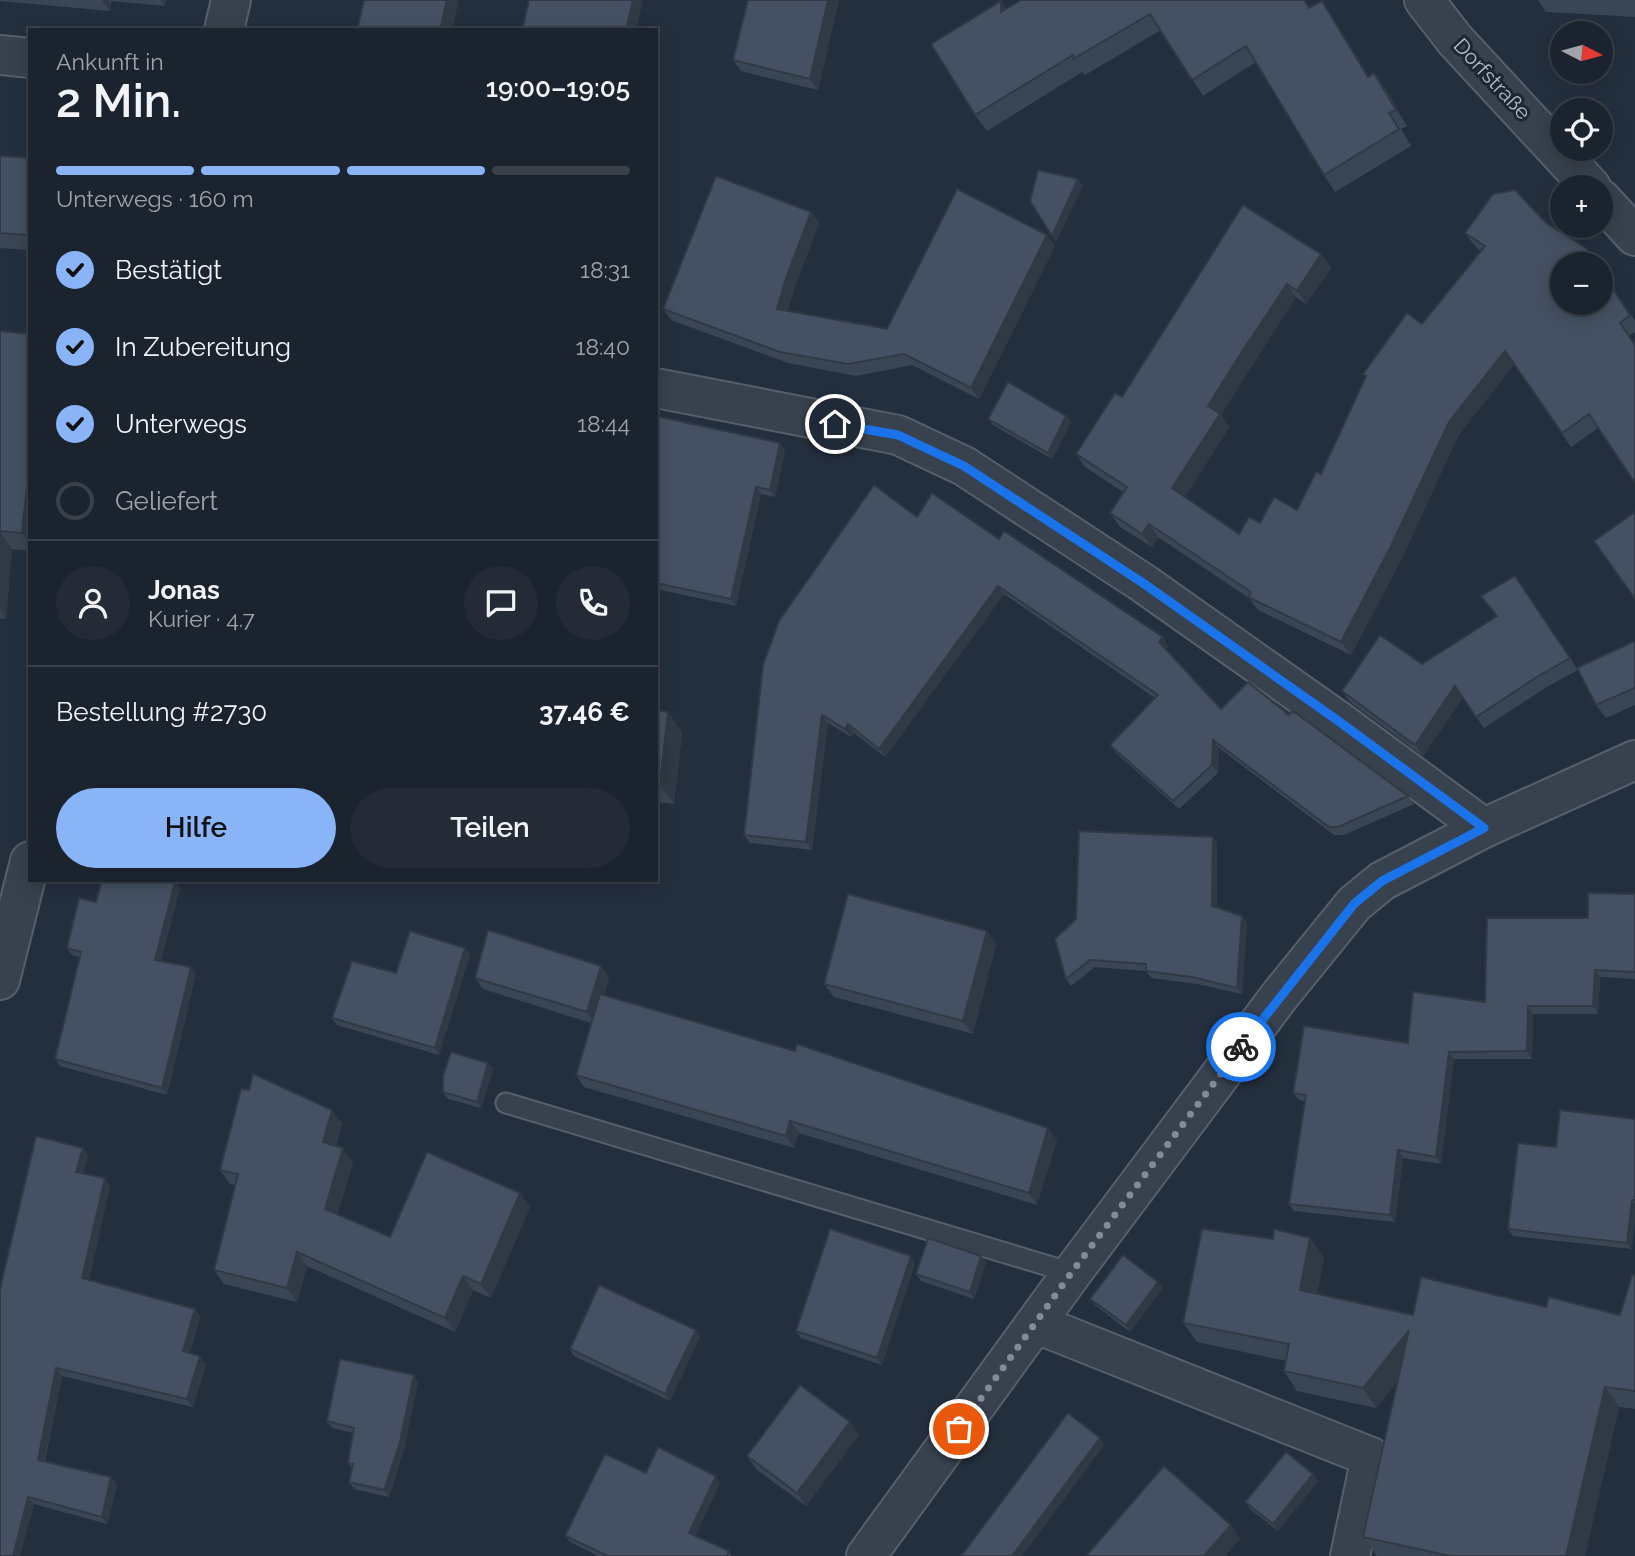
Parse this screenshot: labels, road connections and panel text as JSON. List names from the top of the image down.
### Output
{
  "streets": {
    "street": ["Dorfstraße"]
  },
  "north": "right",
  "page": {
    "map_buttons": ["+", "−"],
    "heading": ["2 Min.", "Ankunft in", "19:00–19:05"],
    "panel": [
      "Jonas",
      "Kurier · 4.7",
      "Bestellung #2730",
      "37.46 €"
    ],
    "bar": "Unterwegs · 160 m",
    "list": [
      ["Bestätigt", "18:31"],
      ["In Zubereitung", "18:40"],
      ["Unterwegs", "18:44"],
      "Geliefert"
    ],
    "buttons": ["Hilfe", "Teilen"]
  }
}
